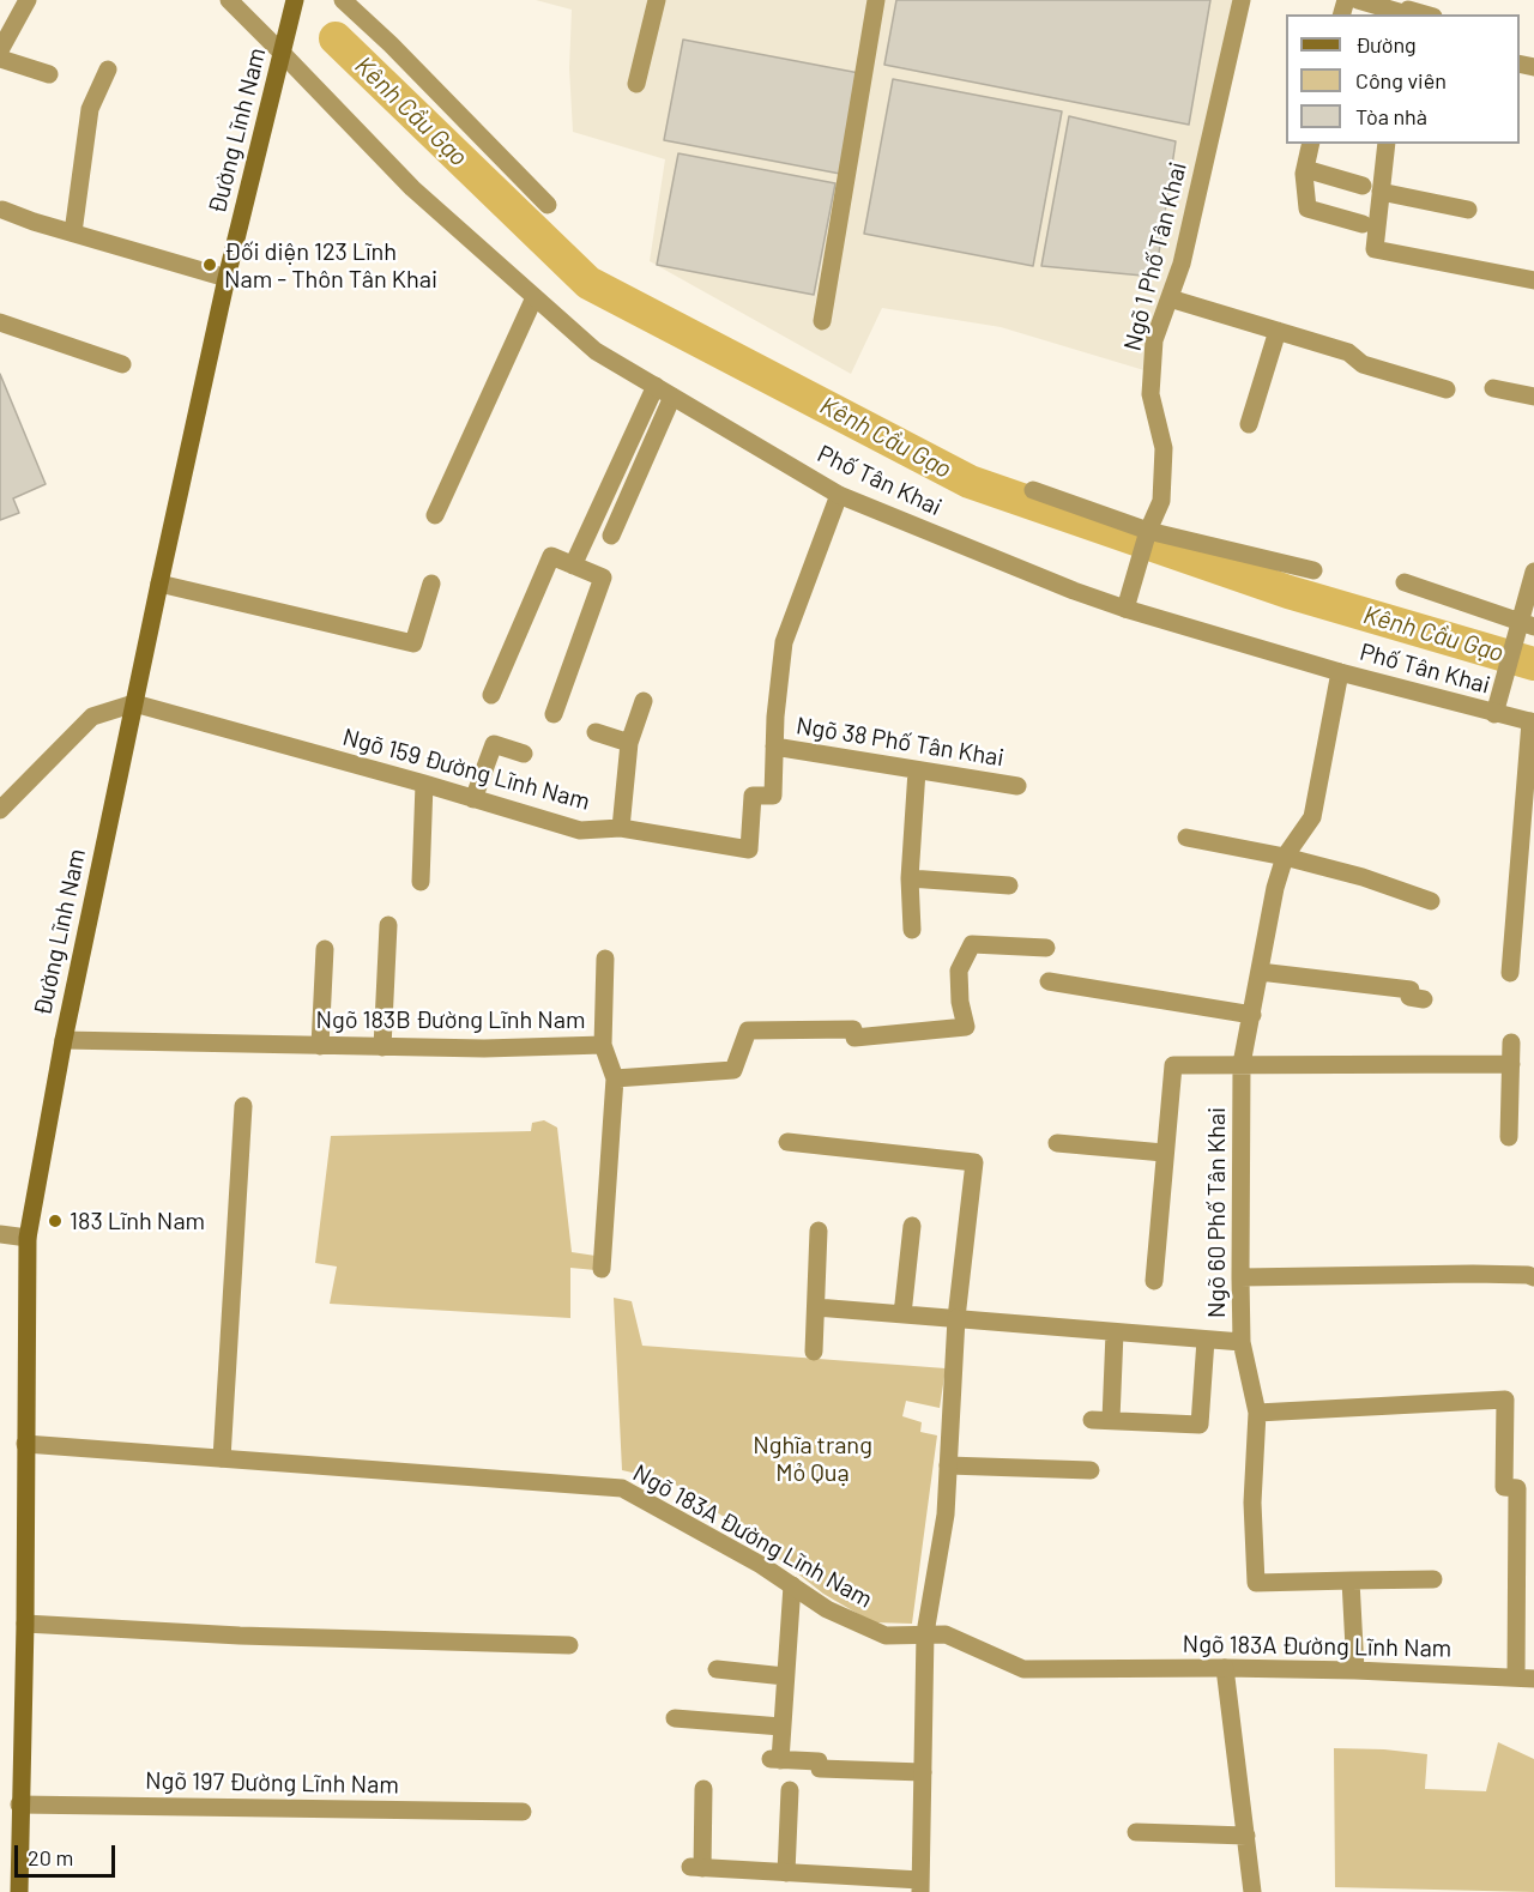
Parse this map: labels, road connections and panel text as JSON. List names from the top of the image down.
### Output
{
  "streets": {
    "main road": ["Đường Lĩnh Nam"],
    "street": [
      "Ngõ 1 Phố Tân Khai",
      "Phố Tân Khai",
      "Ngõ 38 Phố Tân Khai",
      "Ngõ 159 Đường Lĩnh Nam",
      "Ngõ 183B Đường Lĩnh Nam",
      "Ngõ 60 Phố Tân Khai",
      "Ngõ 183A Đường Lĩnh Nam",
      "Ngõ 197 Đường Lĩnh Nam"
    ]
  },
  "crossings": [
    ["Đường Lĩnh Nam", "Phố Tân Khai"],
    ["Đường Lĩnh Nam", "Ngõ 159 Đường Lĩnh Nam"],
    ["Đường Lĩnh Nam", "Ngõ 183B Đường Lĩnh Nam"],
    ["Đường Lĩnh Nam", "Ngõ 183A Đường Lĩnh Nam"],
    ["Đường Lĩnh Nam", "Ngõ 197 Đường Lĩnh Nam"],
    ["Ngõ 1 Phố Tân Khai", "Phố Tân Khai"],
    ["Phố Tân Khai", "Ngõ 38 Phố Tân Khai"],
    ["Phố Tân Khai", "Ngõ 60 Phố Tân Khai"],
    ["Ngõ 38 Phố Tân Khai", "Ngõ 159 Đường Lĩnh Nam"]
  ],
  "water": ["Kênh Cầu Gạo"],
  "parks": ["Nghĩa trang Mỏ Quạ"],
  "places": ["Đối diện 123 Lĩnh Nam - Thôn Tân Khai", "183 Lĩnh Nam"],
  "legend": ["Đường", "Công viên", "Tòa nhà"],
  "scale_bar": "20 m"
}
